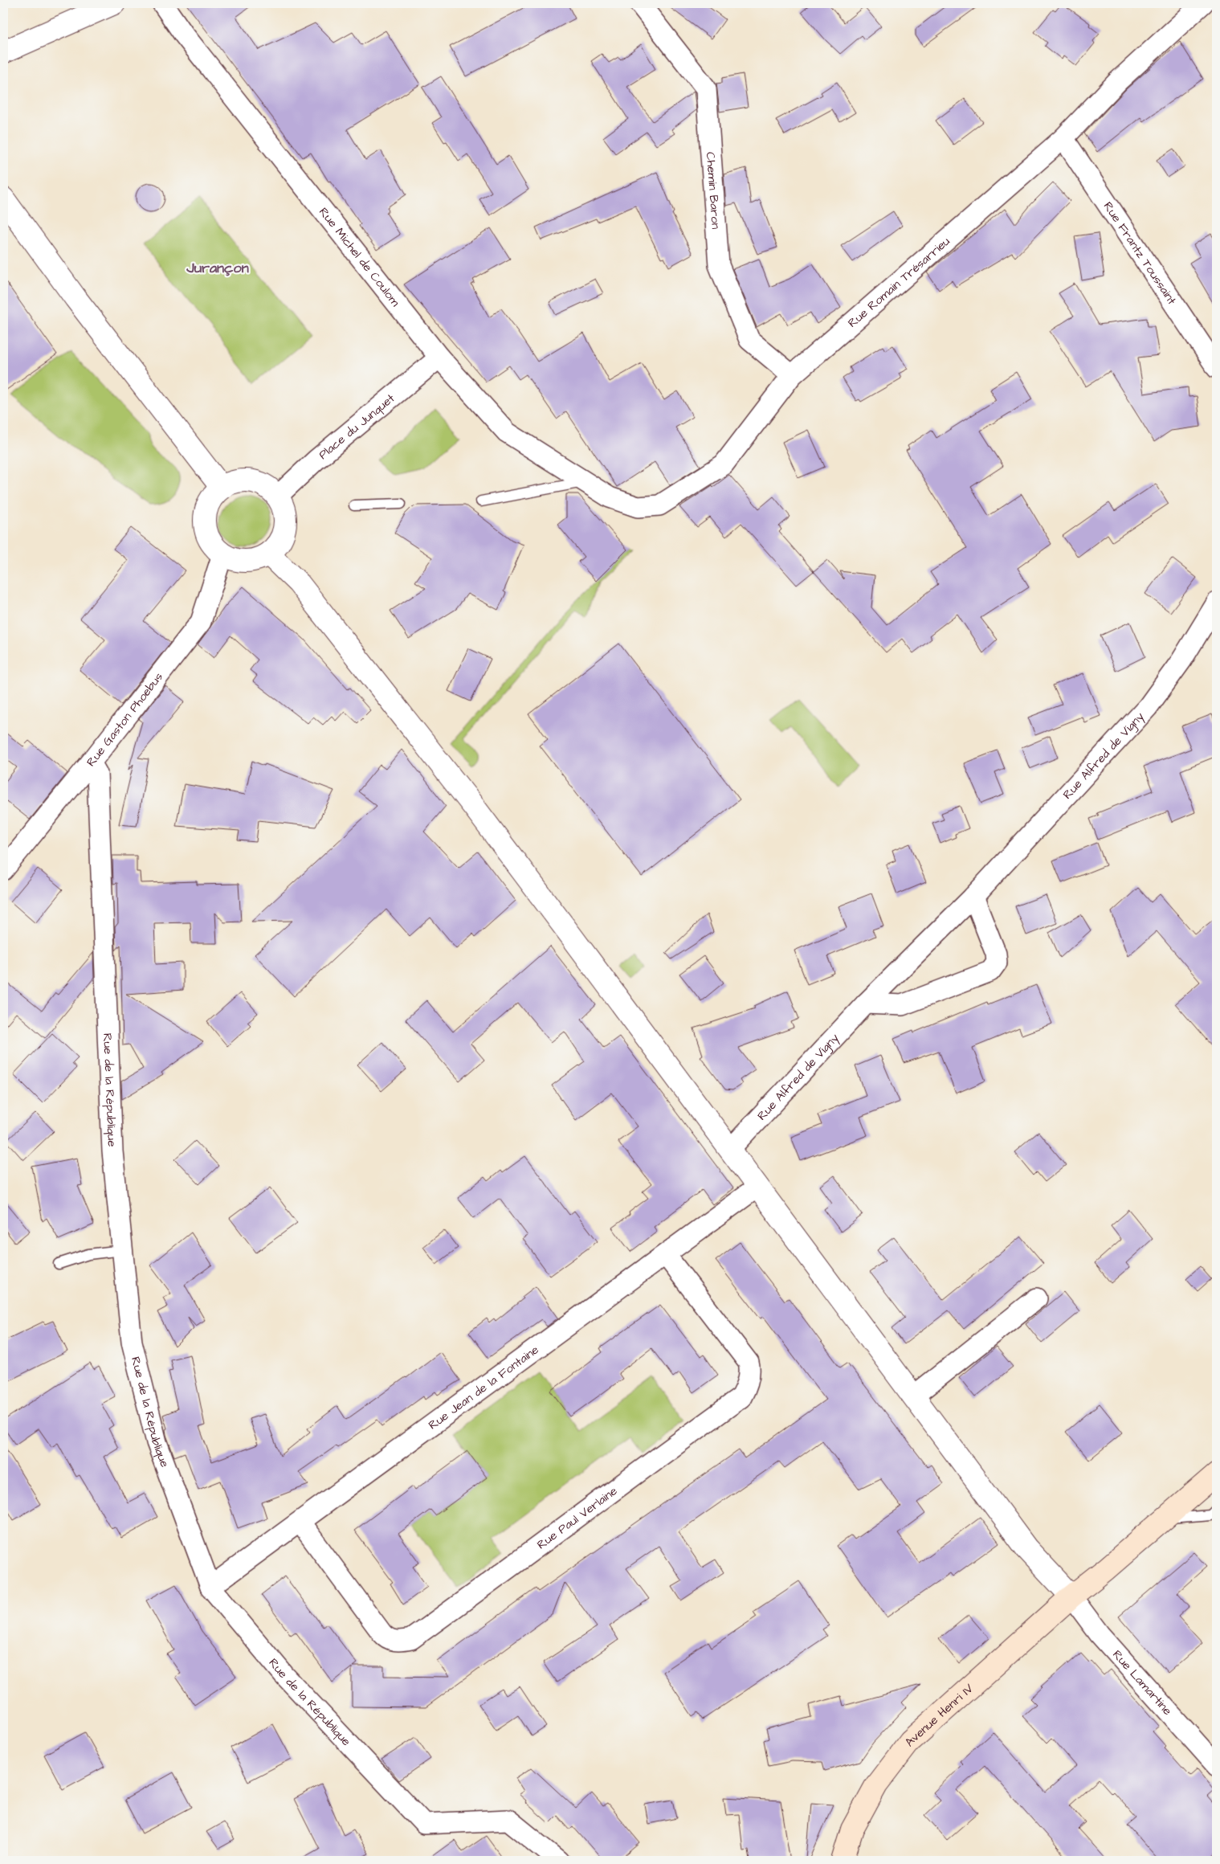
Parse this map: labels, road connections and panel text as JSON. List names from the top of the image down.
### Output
{
  "streets": {
    "main road": ["Avenue Henri IV"],
    "street": [
      "Chemin Baron",
      "Rue Frantz Toussaint",
      "Rue Michel de Coulom",
      "Rue Romain Trésarrieu",
      "Place du Junquet",
      "Rue Gaston Phoebus",
      "Rue Alfred de Vigny",
      "Rue de la République",
      "Rue Jean de la Fontaine",
      "Rue Paul Verlaine",
      "Rue Lamartine"
    ]
  },
  "crossings": [
    ["Chemin Baron", "Rue Romain Trésarrieu"],
    ["Rue Frantz Toussaint", "Rue Romain Trésarrieu"],
    ["Rue Michel de Coulom", "Rue Romain Trésarrieu"],
    ["Rue Michel de Coulom", "Place du Junquet"],
    ["Place du Junquet", "Rue Gaston Phoebus"],
    ["Rue Gaston Phoebus", "Rue de la République"],
    ["Rue de la République", "Rue Jean de la Fontaine"],
    ["Rue Jean de la Fontaine", "Rue Paul Verlaine"],
    ["Rue Lamartine", "Avenue Henri IV"]
  ],
  "districts": ["Jurançon"]
}
